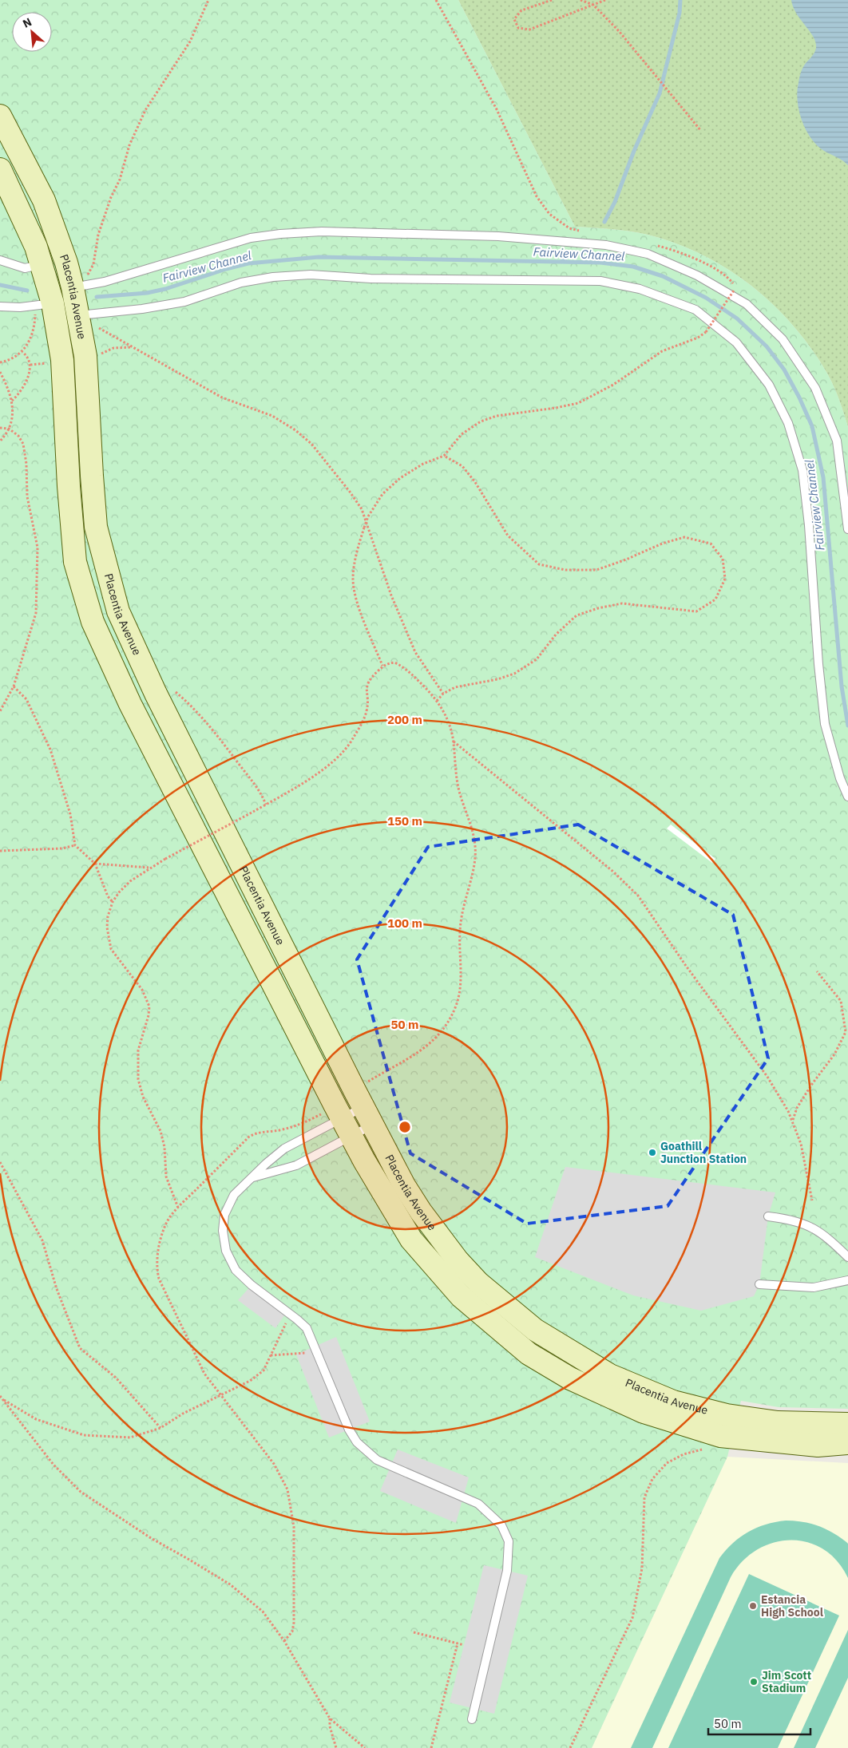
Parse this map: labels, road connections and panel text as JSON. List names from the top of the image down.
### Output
{
  "streets": {
    "main road": ["Placentia Avenue"]
  },
  "water": ["Fairview Channel"],
  "places": ["Goathill Junction Station", "Estancia High School", "Jim Scott Stadium"],
  "scale_bar": "50 m",
  "north": "top left",
  "rings": [
    "200 m",
    "150 m",
    "100 m",
    "50 m"
  ]
}
